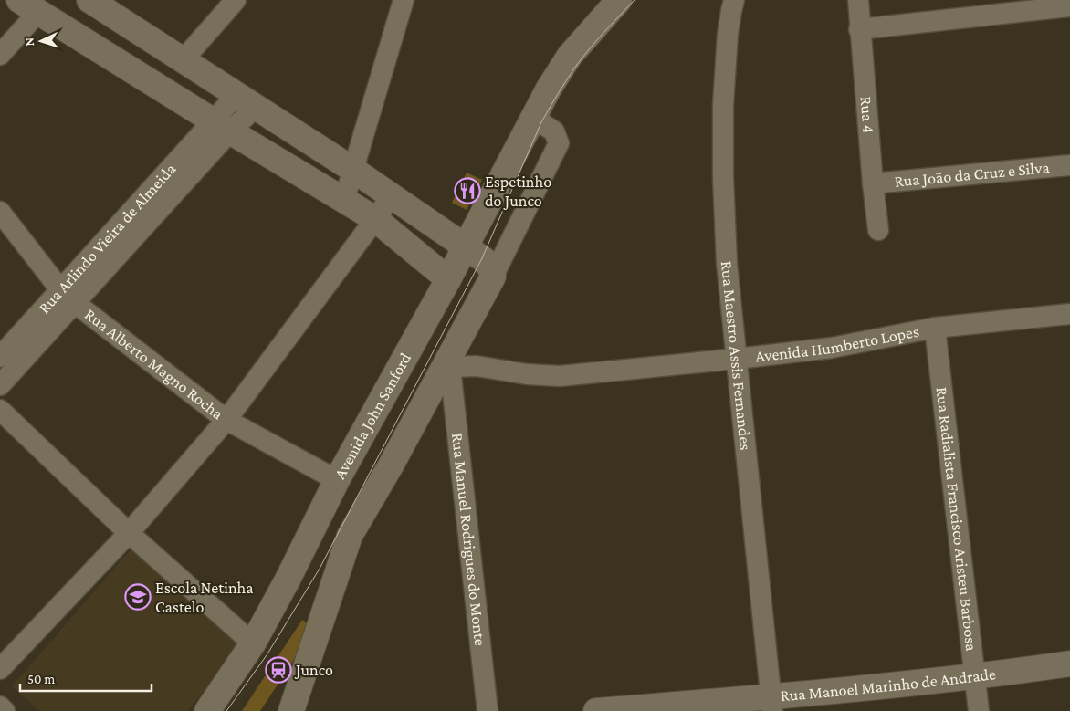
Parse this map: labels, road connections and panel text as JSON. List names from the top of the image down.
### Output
{
  "streets": {
    "main road": ["Avenida John Sanford", "Rua Manoel Marinho de Andrade"],
    "street": [
      "Rua 4",
      "Rua João da Cruz e Silva",
      "Rua Arlindo Vieira de Almeida",
      "Avenida Humberto Lopes",
      "Rua Maestro Assis Fernandes",
      "Rua Alberto Magno Rocha",
      "Rua Radialista Francisco Aristeu Barbosa",
      "Rua Manuel Rodrigues do Monte"
    ]
  },
  "crossings": [
    ["Rua 4", "Rua João da Cruz e Silva"],
    ["Rua Arlindo Vieira de Almeida", "Rua Alberto Magno Rocha"],
    ["Avenida Humberto Lopes", "Rua Maestro Assis Fernandes"],
    ["Avenida Humberto Lopes", "Rua Radialista Francisco Aristeu Barbosa"],
    ["Avenida Humberto Lopes", "Rua Manuel Rodrigues do Monte"],
    ["Rua Maestro Assis Fernandes", "Rua Manoel Marinho de Andrade"],
    ["Rua Alberto Magno Rocha", "Avenida John Sanford"],
    ["Rua Radialista Francisco Aristeu Barbosa", "Rua Manoel Marinho de Andrade"]
  ],
  "places": {
    "restaurant": ["Espetinho do Junco"],
    "school or university": ["Escola Netinha Castelo"],
    "station": ["Junco"]
  },
  "scale_bar": "50 m",
  "north": "left"
}
